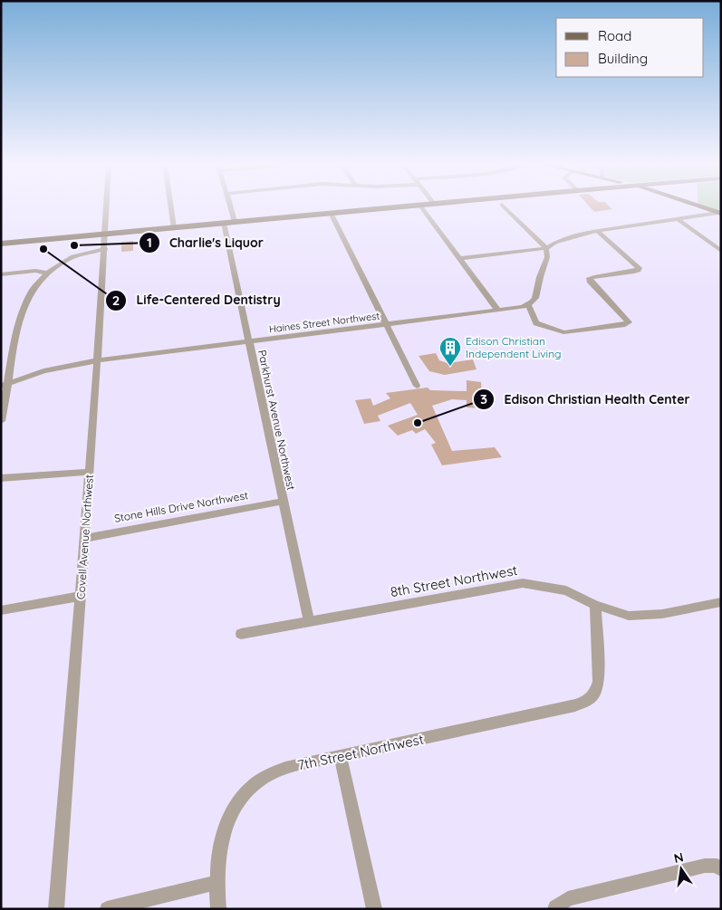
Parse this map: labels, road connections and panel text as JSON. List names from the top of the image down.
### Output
{
  "streets": {
    "street": [
      "Haines Street Northwest",
      "Parkhurst Avenue Northwest",
      "Stone Hills Drive Northwest",
      "Covell Avenue Northwest",
      "8th Street Northwest",
      "7th Street Northwest"
    ]
  },
  "crossings": [
    ["Haines Street Northwest", "Parkhurst Avenue Northwest"],
    ["Haines Street Northwest", "Covell Avenue Northwest"],
    ["Parkhurst Avenue Northwest", "Stone Hills Drive Northwest"],
    ["Parkhurst Avenue Northwest", "8th Street Northwest"],
    ["Stone Hills Drive Northwest", "Covell Avenue Northwest"],
    ["8th Street Northwest", "7th Street Northwest"]
  ],
  "places": {
    "other": ["Charlie's Liquor", "Life-Centered Dentistry", "Edison Christian Health Center"],
    "building": ["Edison Christian Independent Living"]
  },
  "legend": ["Road", "Building"],
  "north": "top"
}
